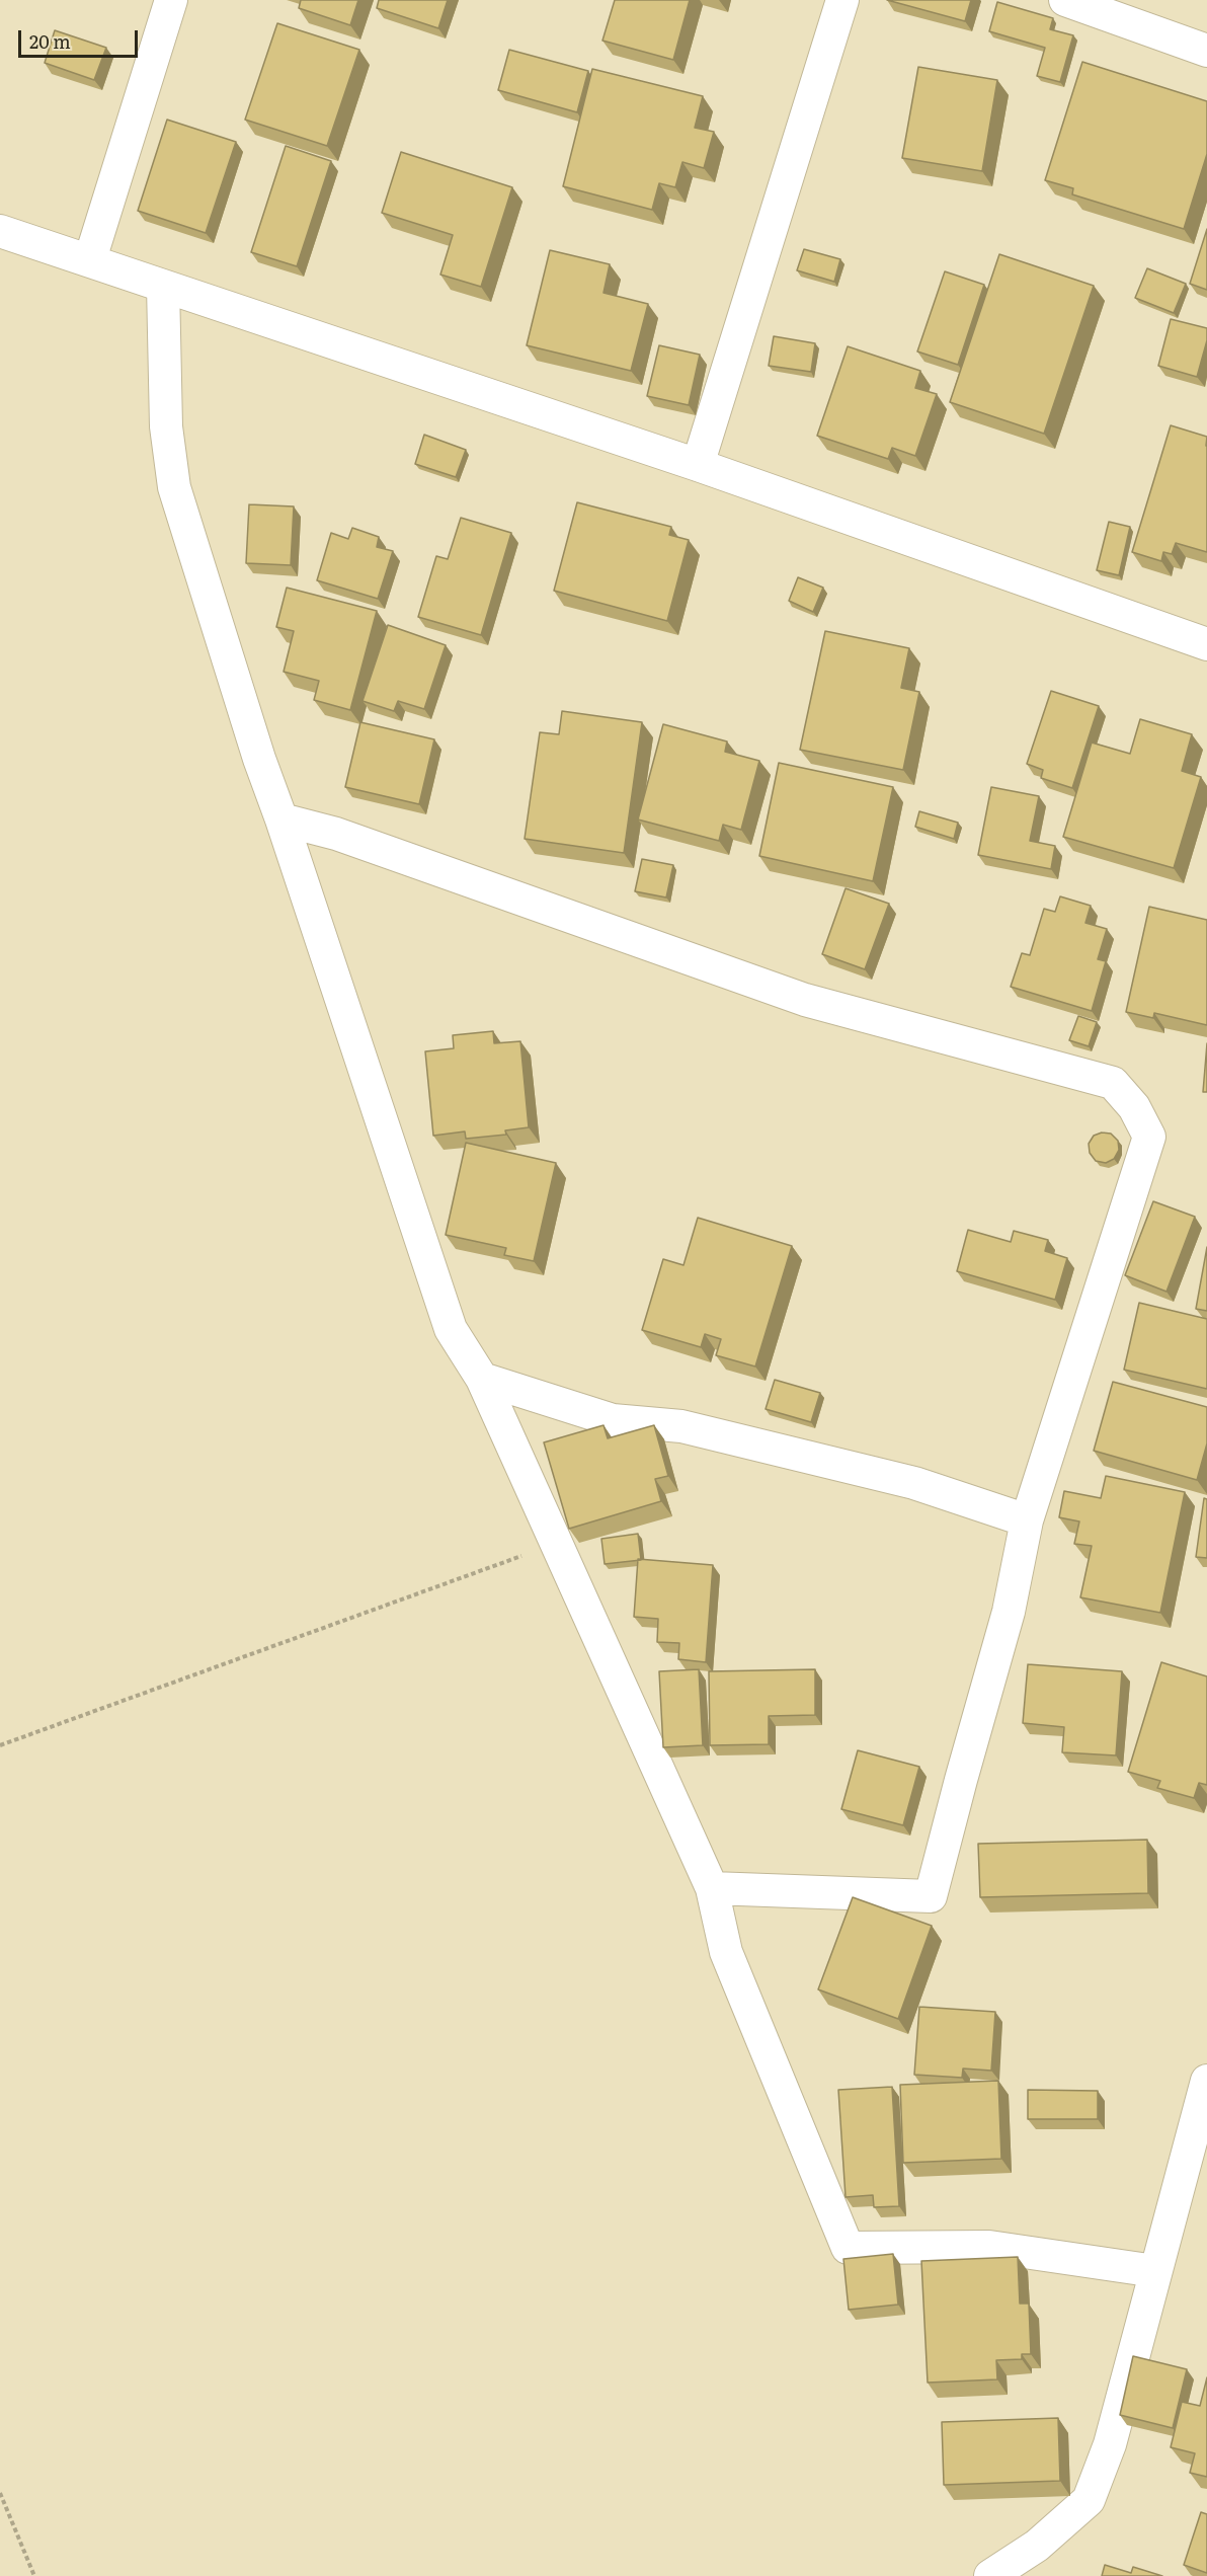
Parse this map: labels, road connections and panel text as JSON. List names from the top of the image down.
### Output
{
  "scale_bar": "20 m"
}
